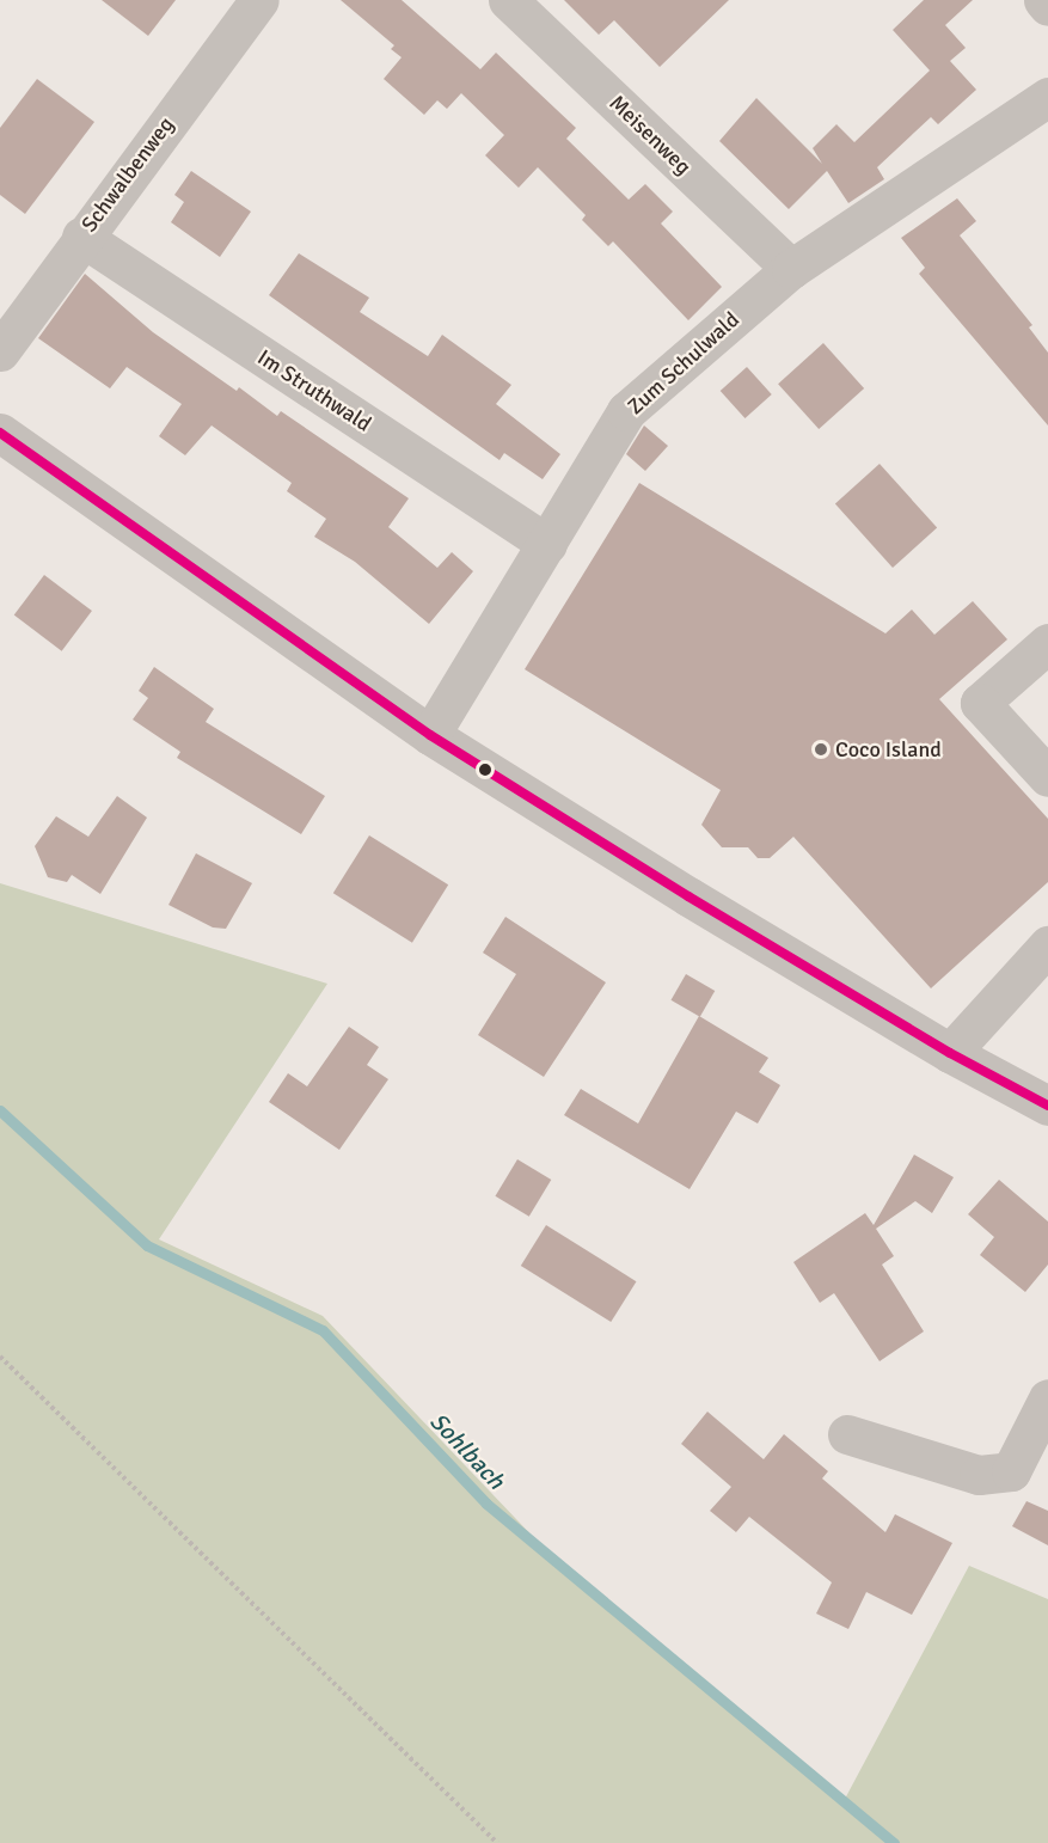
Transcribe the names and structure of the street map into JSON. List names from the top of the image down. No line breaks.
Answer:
{"streets":{"street":["Meisenweg","Schwalbenweg","Zum Schulwald","Im Struthwald"]},"crossings":[["Meisenweg","Zum Schulwald"],["Schwalbenweg","Im Struthwald"],["Zum Schulwald","Im Struthwald"]],"water":["Sohlbach"],"places":["Coco Island"]}
